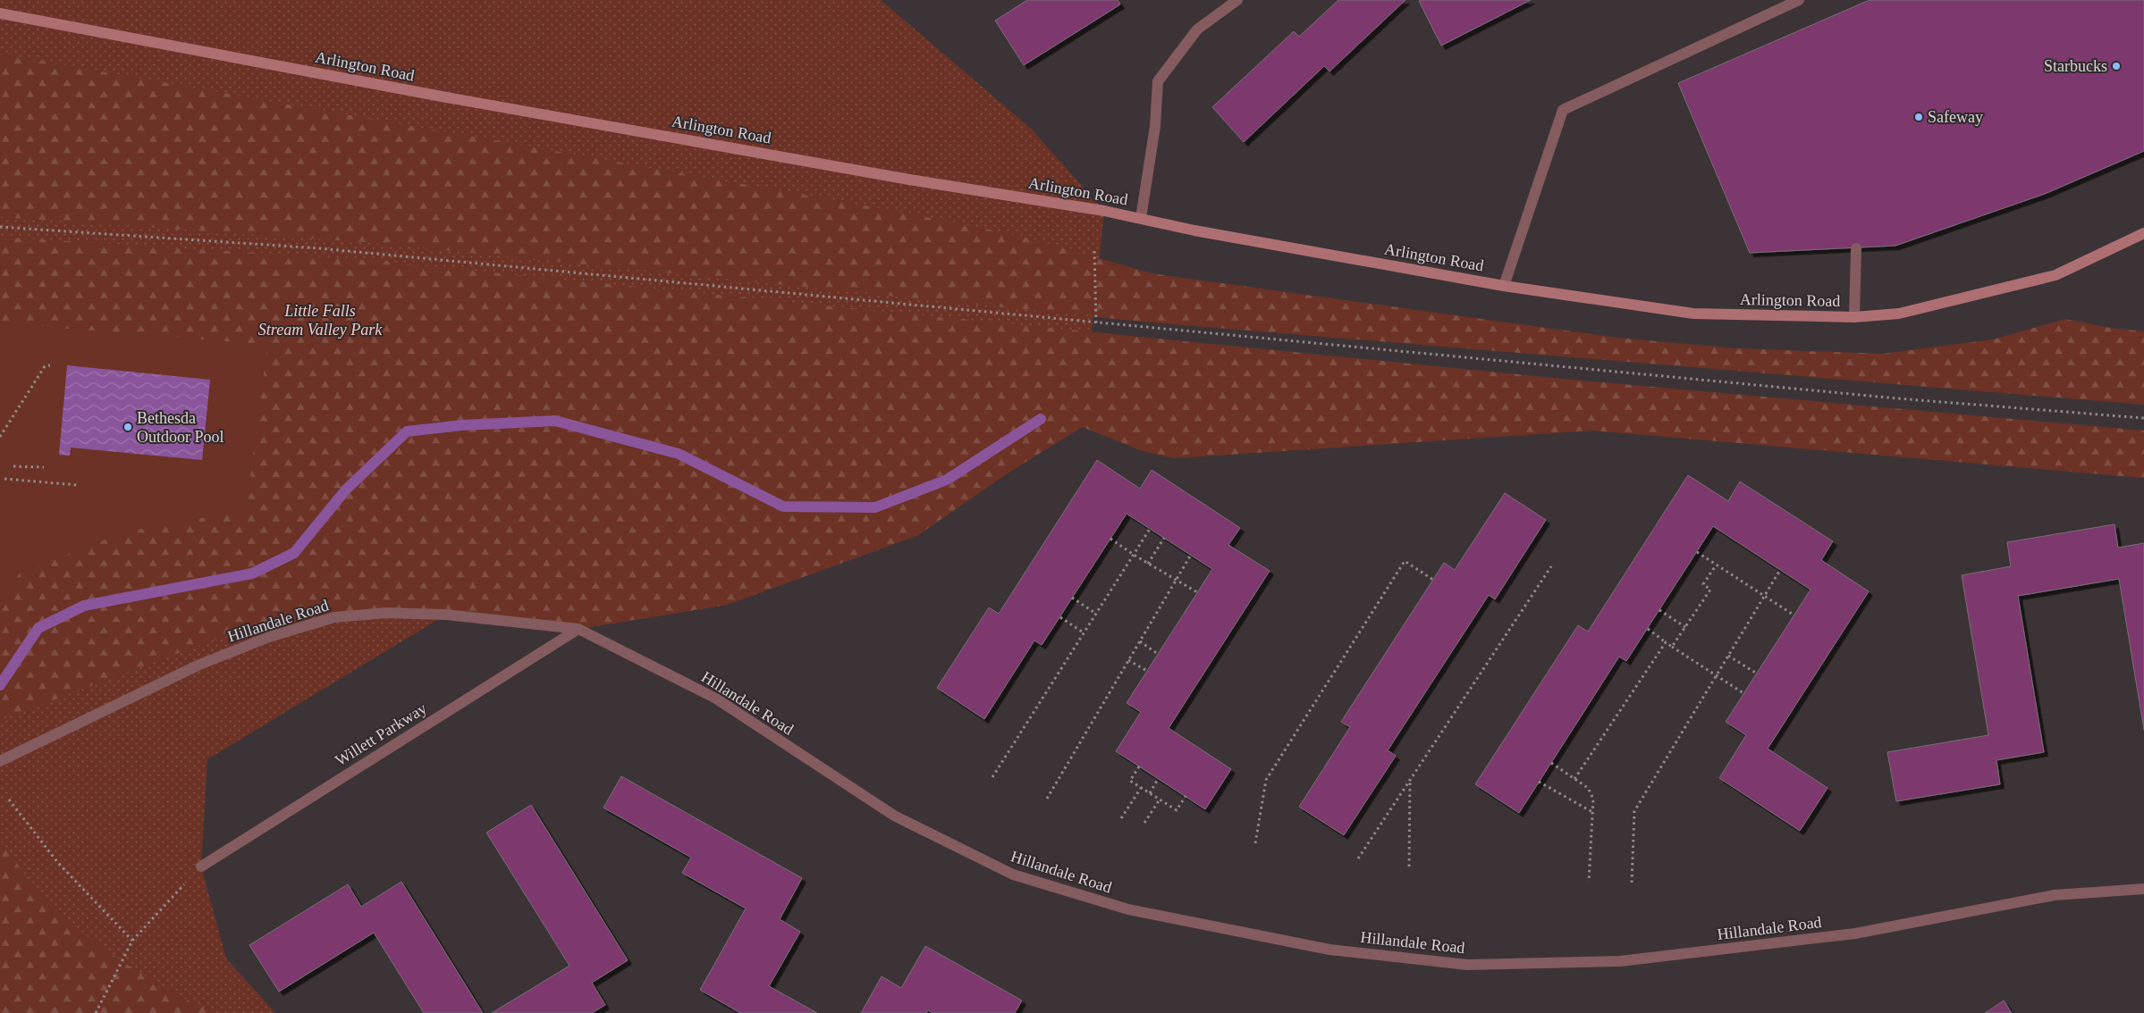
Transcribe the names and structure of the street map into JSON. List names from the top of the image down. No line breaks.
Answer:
{"streets":{"main road":["Arlington Road"],"street":["Hillandale Road","Willett Parkway"]},"crossings":[["Hillandale Road","Willett Parkway"]],"parks":["Little Falls Stream Valley Park"],"places":["Starbucks","Safeway","Bethesda Outdoor Pool"]}
